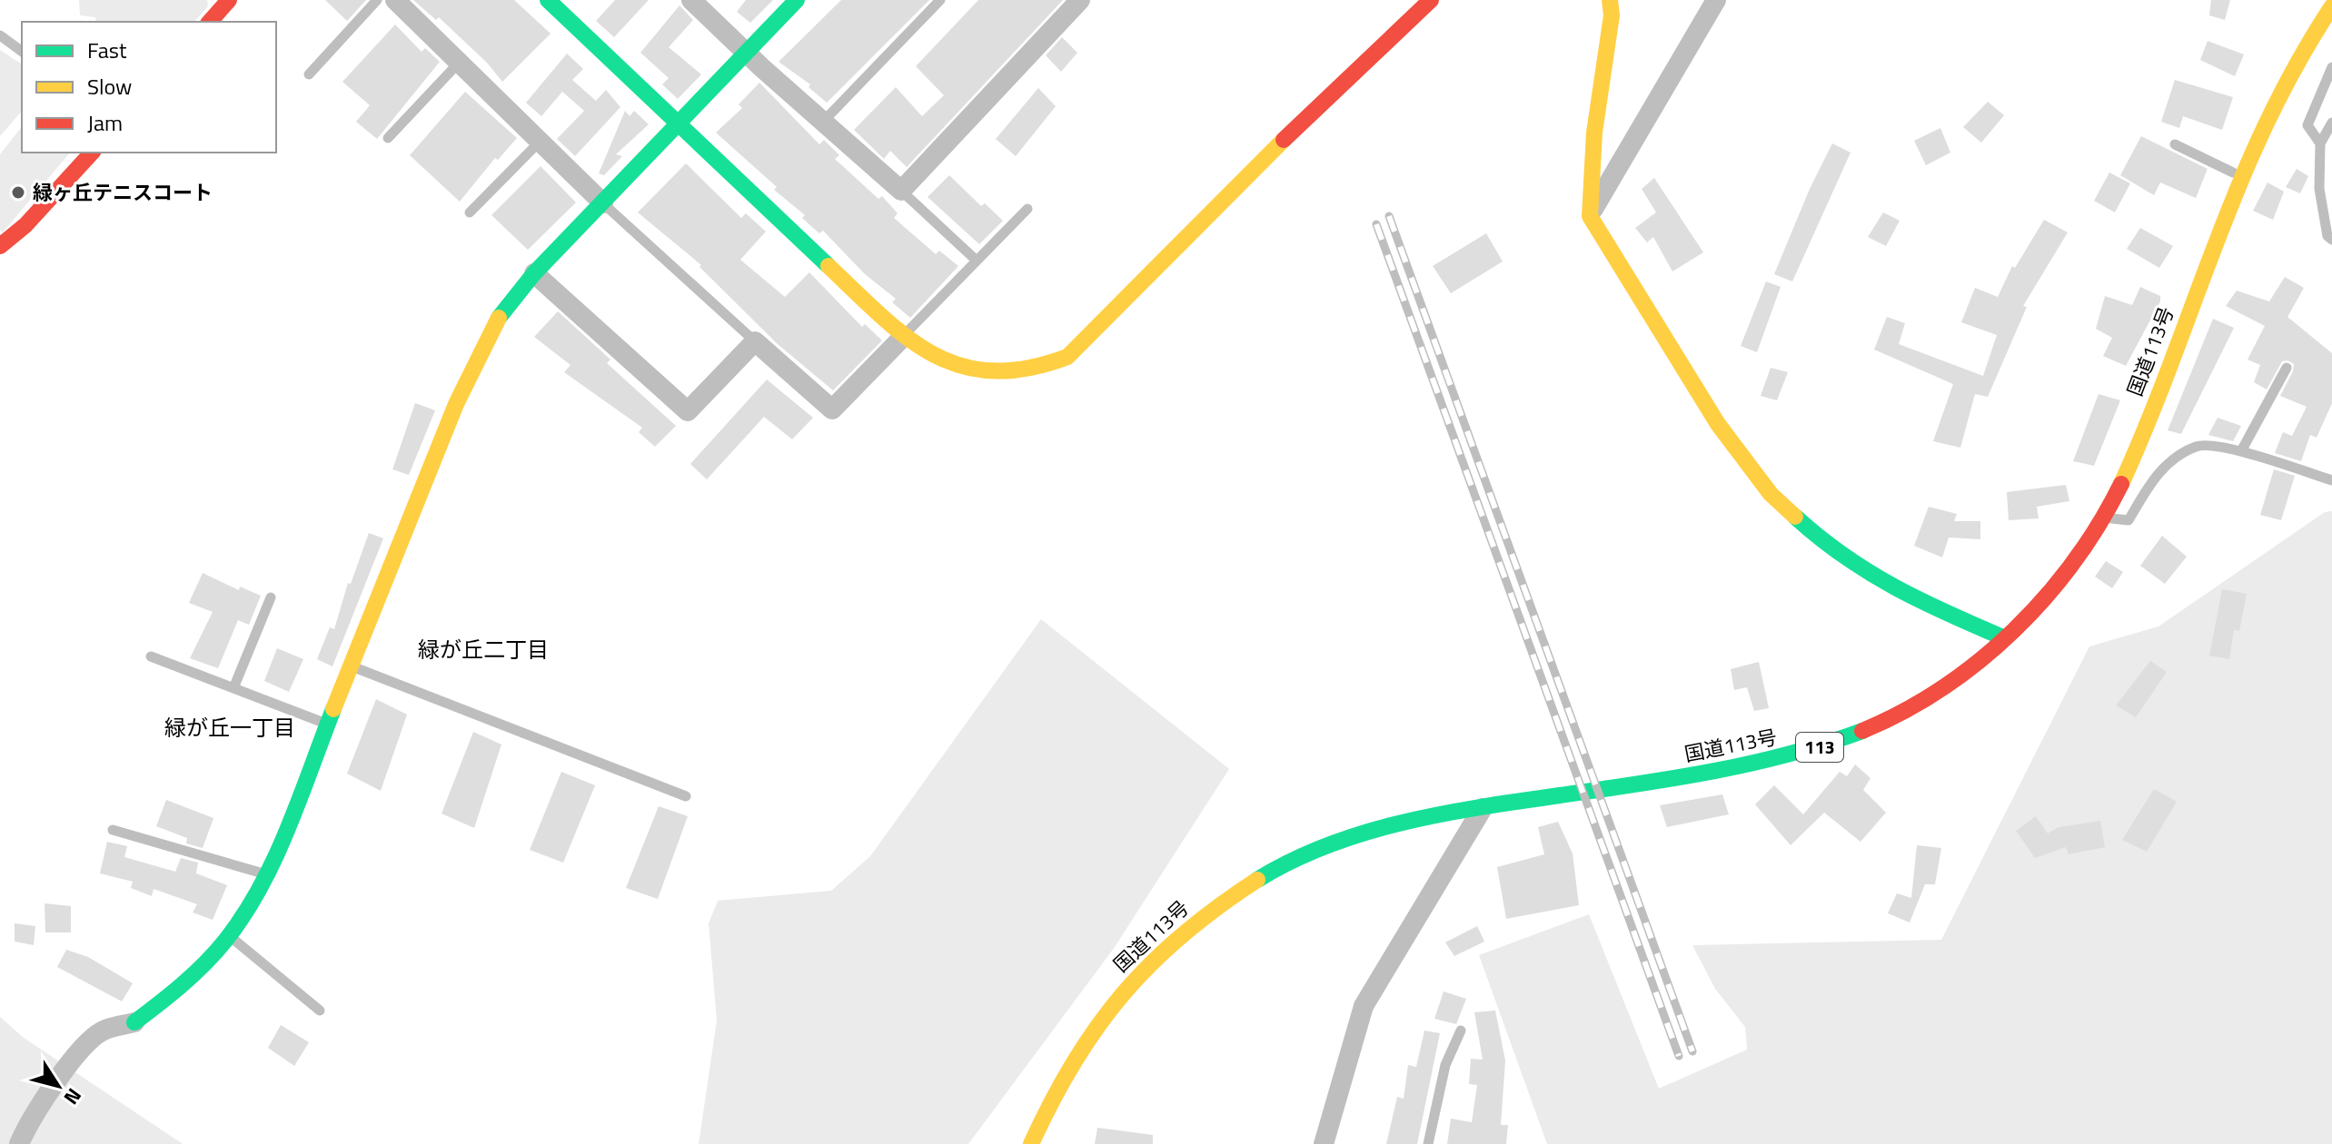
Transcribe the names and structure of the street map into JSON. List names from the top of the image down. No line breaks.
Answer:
{"streets":{"main road":["国道113号","113"]},"districts":["緑が丘二丁目","緑が丘一丁目"],"places":["緑ヶ丘テニスコート"],"legend":["Fast","Slow","Jam"],"north":"bottom right"}
